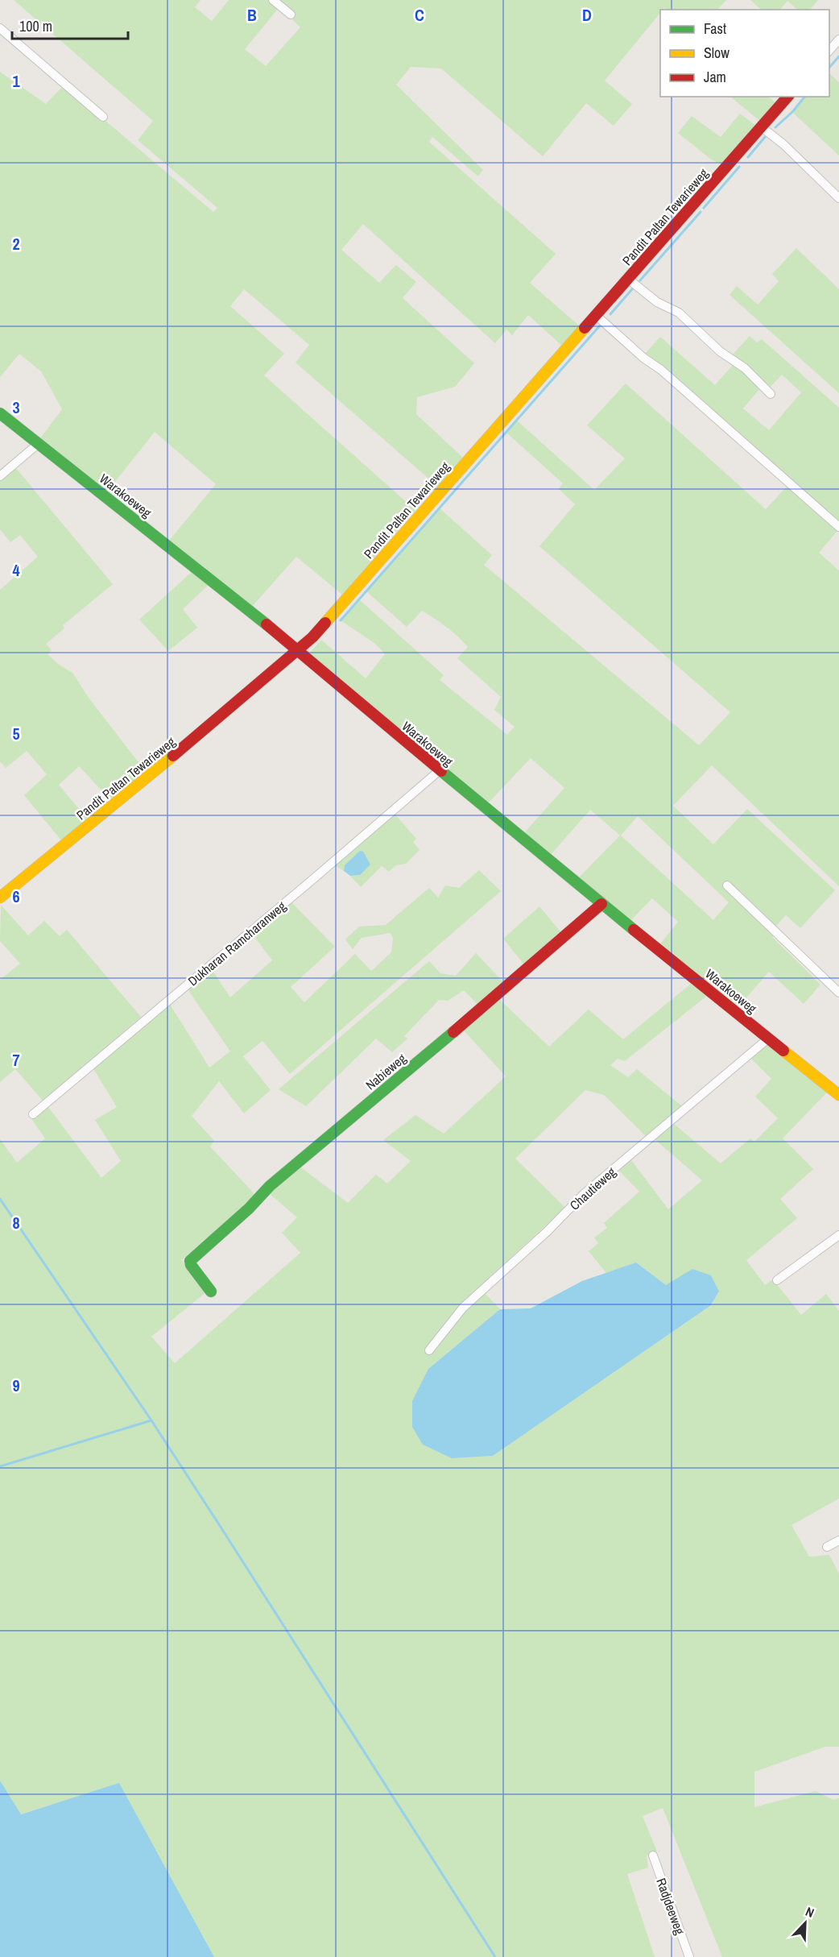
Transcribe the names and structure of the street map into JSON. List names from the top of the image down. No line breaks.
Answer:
{"streets":{"street":["Pandit Paltan Tewarieweg","Warakoeweg","Dukharan Ramcharanweg","Nabieweg","Chautieweg","Radjdeeweg"]},"crossings":[["Pandit Paltan Tewarieweg","Warakoeweg"],["Warakoeweg","Dukharan Ramcharanweg"],["Warakoeweg","Nabieweg"],["Warakoeweg","Chautieweg"]],"legend":["Fast","Slow","Jam"],"scale_bar":"100 m","north":"top right","grid":{"columns":["B","C","D"],"rows":["1","2","3","4","5","6","7","8","9"]}}
